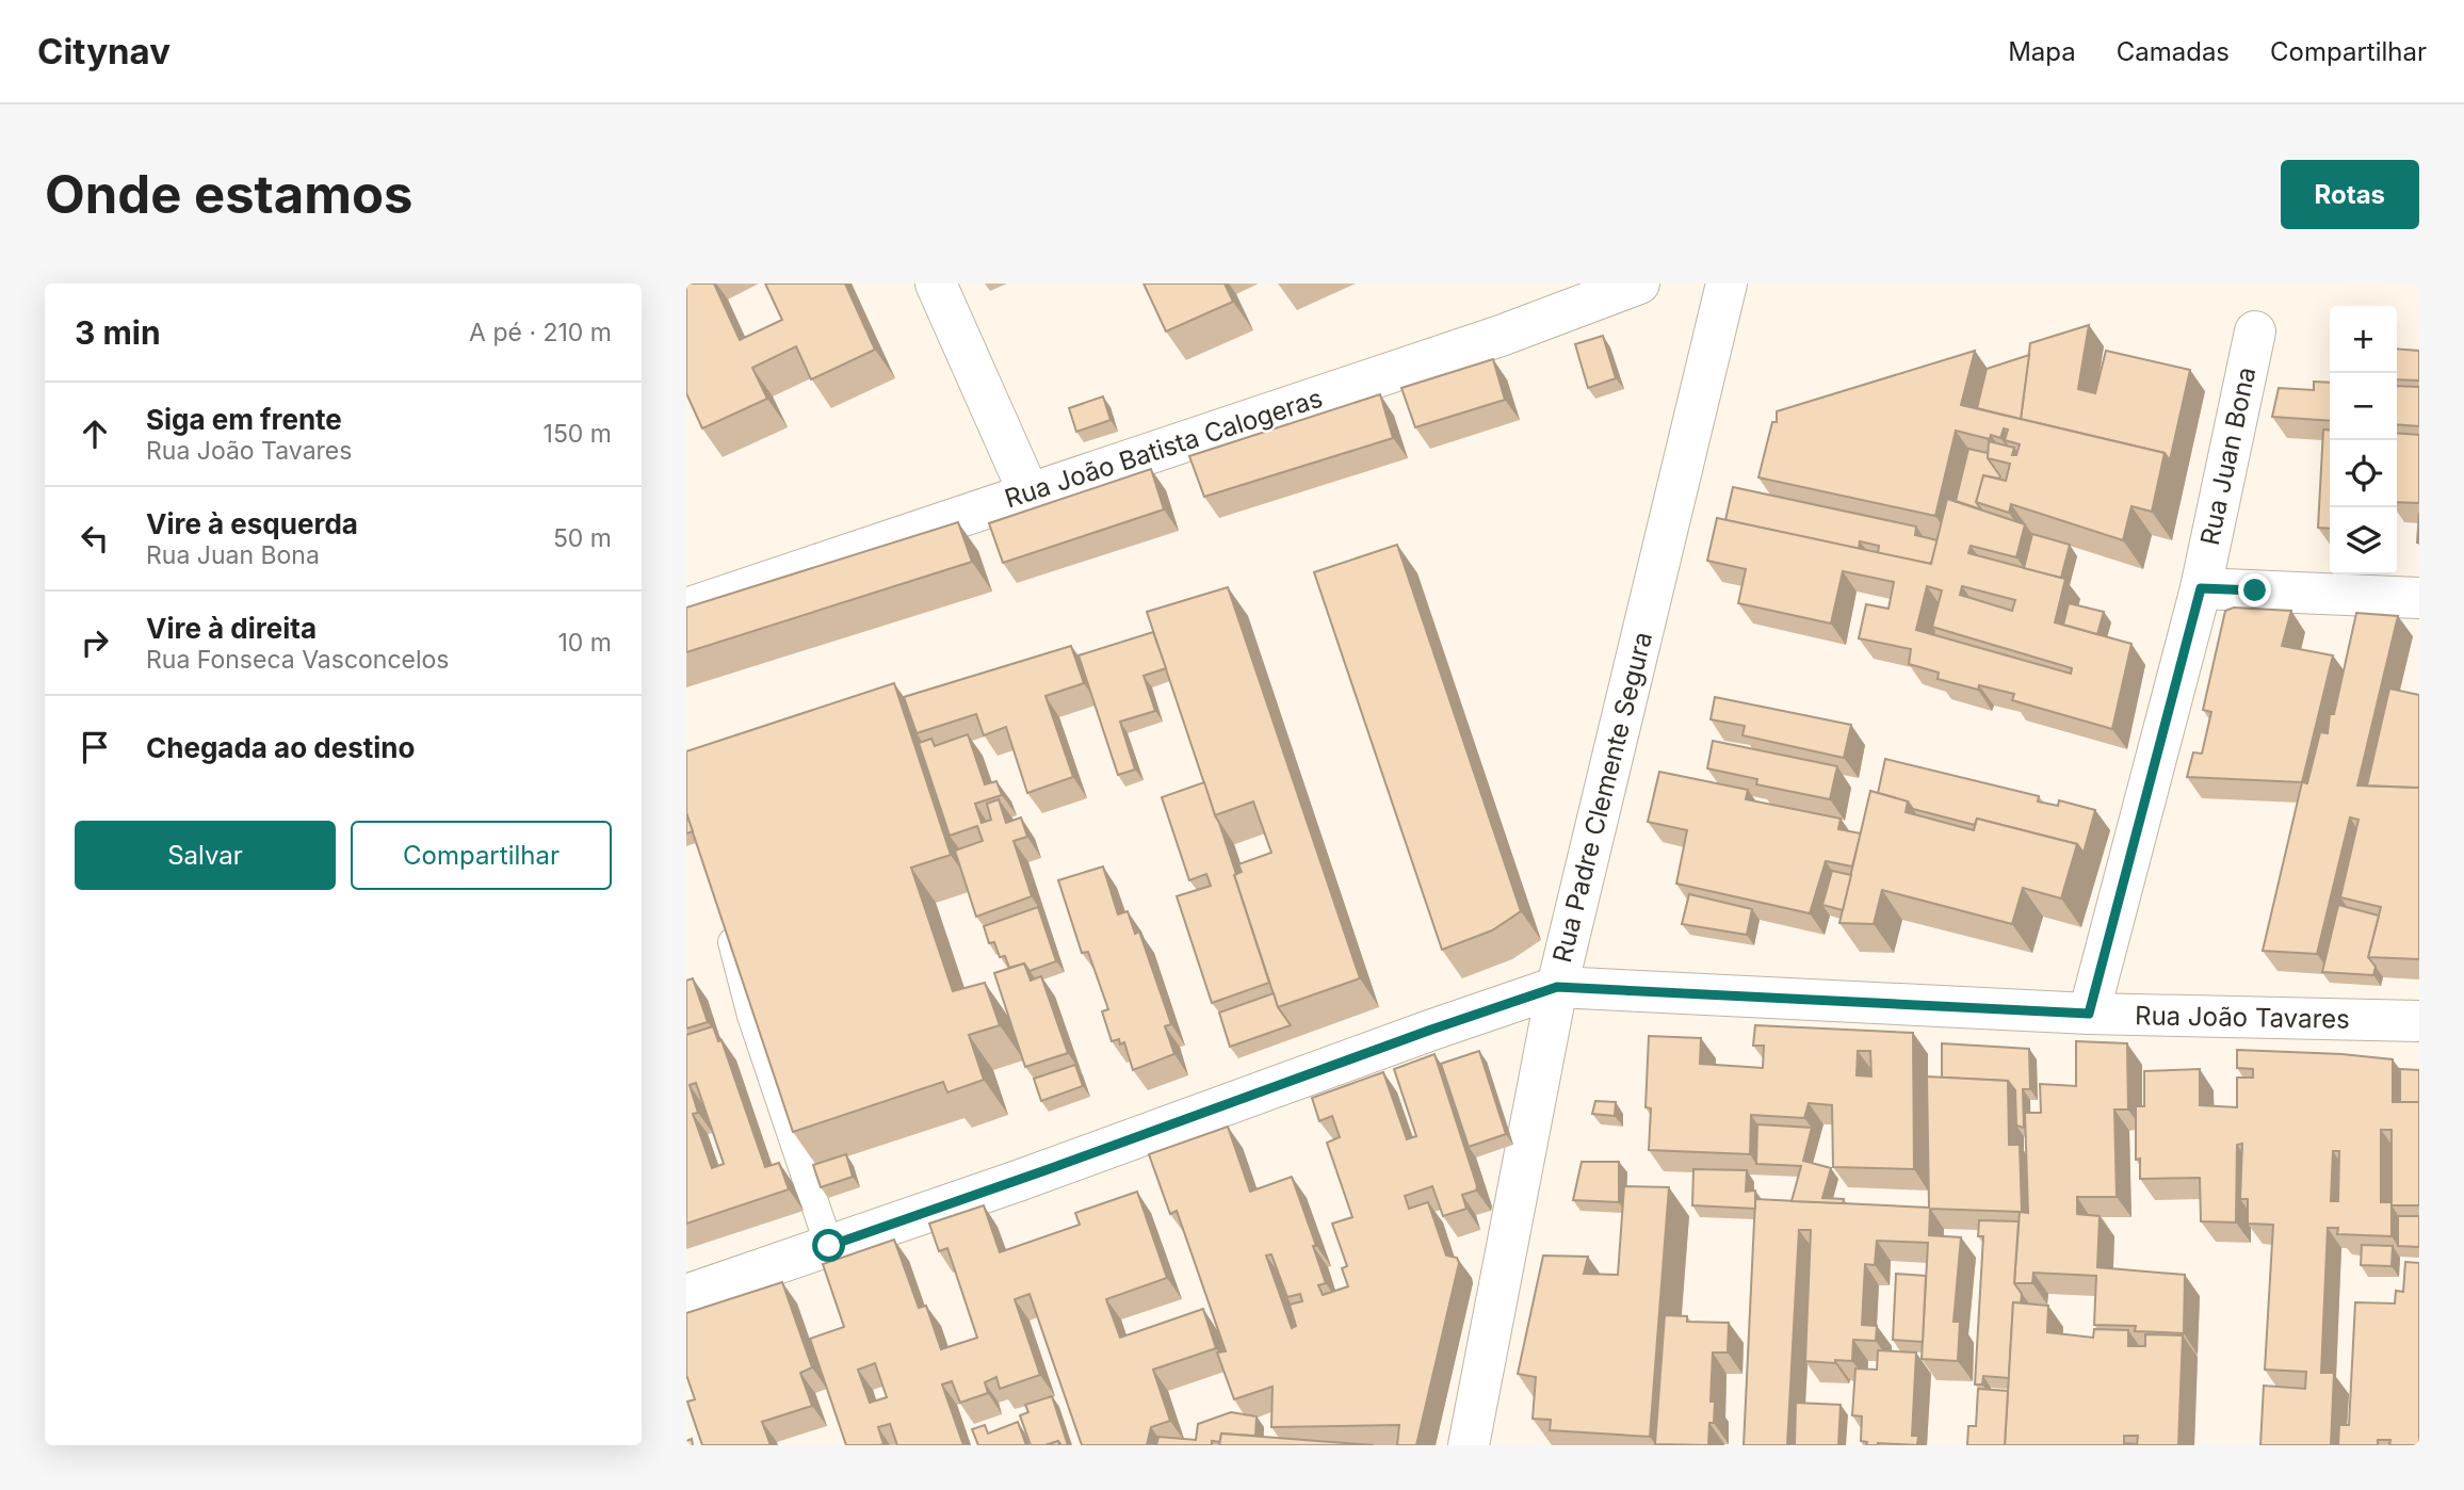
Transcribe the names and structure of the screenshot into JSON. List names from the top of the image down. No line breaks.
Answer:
{"streets":{"street":["Rua João Batista Calogeras","Rua Juan Bona","Rua Padre Clemente Segura","Rua João Tavares"]},"crossings":[["Rua Juan Bona","Rua João Tavares"],["Rua Padre Clemente Segura","Rua João Tavares"]],"page":{"header":"Citynav","nav":["Mapa","Camadas","Compartilhar"],"buttons":["Rotas",["Salvar","Compartilhar"]],"title":"Onde estamos","heading":["3 min","A pé · 210 m"],"map_buttons":["+","−"],"list":[["Siga em frente","Rua João Tavares","150 m"],["Vire à esquerda","Rua Juan Bona","50 m"],["Vire à direita","Rua Fonseca Vasconcelos","10 m"],"Chegada ao destino"]}}
